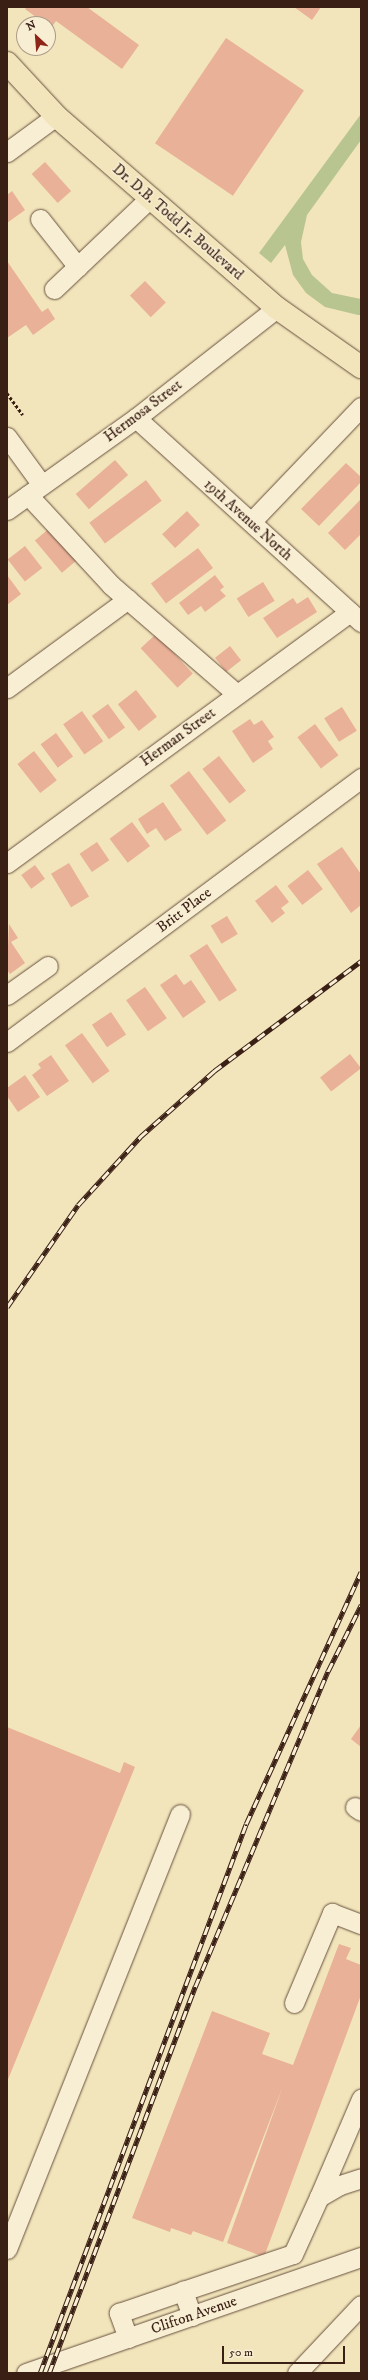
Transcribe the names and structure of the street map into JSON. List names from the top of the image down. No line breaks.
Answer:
{"streets":{"main road":["Dr. D.B. Todd Jr. Boulevard"],"street":["Hermosa Street","19th Avenue North","Herman Street","Britt Place","Clifton Avenue"]},"crossings":[["Dr. D.B. Todd Jr. Boulevard","Hermosa Street"],["Hermosa Street","19th Avenue North"],["19th Avenue North","Herman Street"]],"scale_bar":"50 m","north":"top left"}
